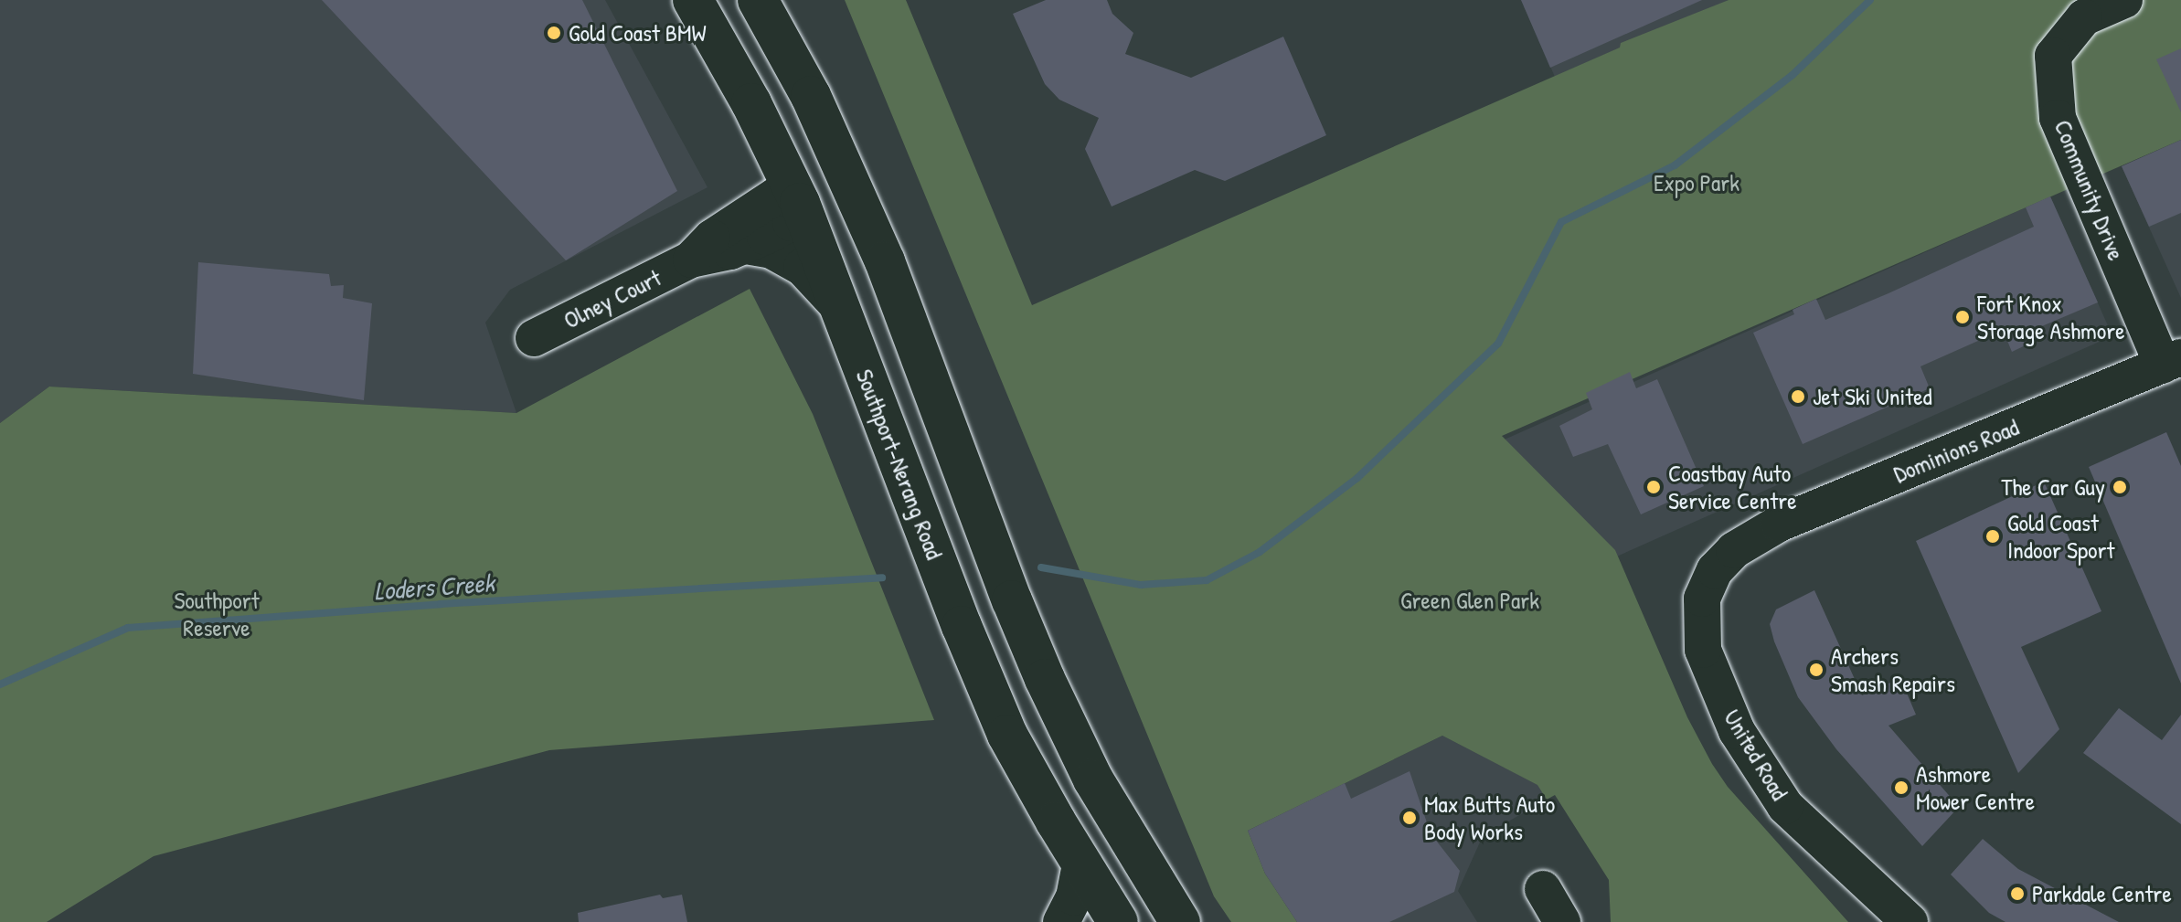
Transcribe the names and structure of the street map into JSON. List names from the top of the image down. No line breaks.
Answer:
{"streets":{"main road":["Southport-Nerang Road"],"street":["Community Drive","Olney Court","Dominions Road","United Road"]},"crossings":[["Community Drive","Dominions Road"],["Olney Court","Southport-Nerang Road"],["Dominions Road","United Road"]],"water":["Loders Creek"],"parks":["Expo Park","Southport Reserve","Green Glen Park"],"places":["Gold Coast BMW","Fort Knox Storage Ashmore","Jet Ski United","Coastbay Auto Service Centre","The Car Guy","Gold Coast Indoor Sport","Archers Smash Repairs","Ashmore Mower Centre","Max Butts Auto Body Works","Parkdale Centre"]}
